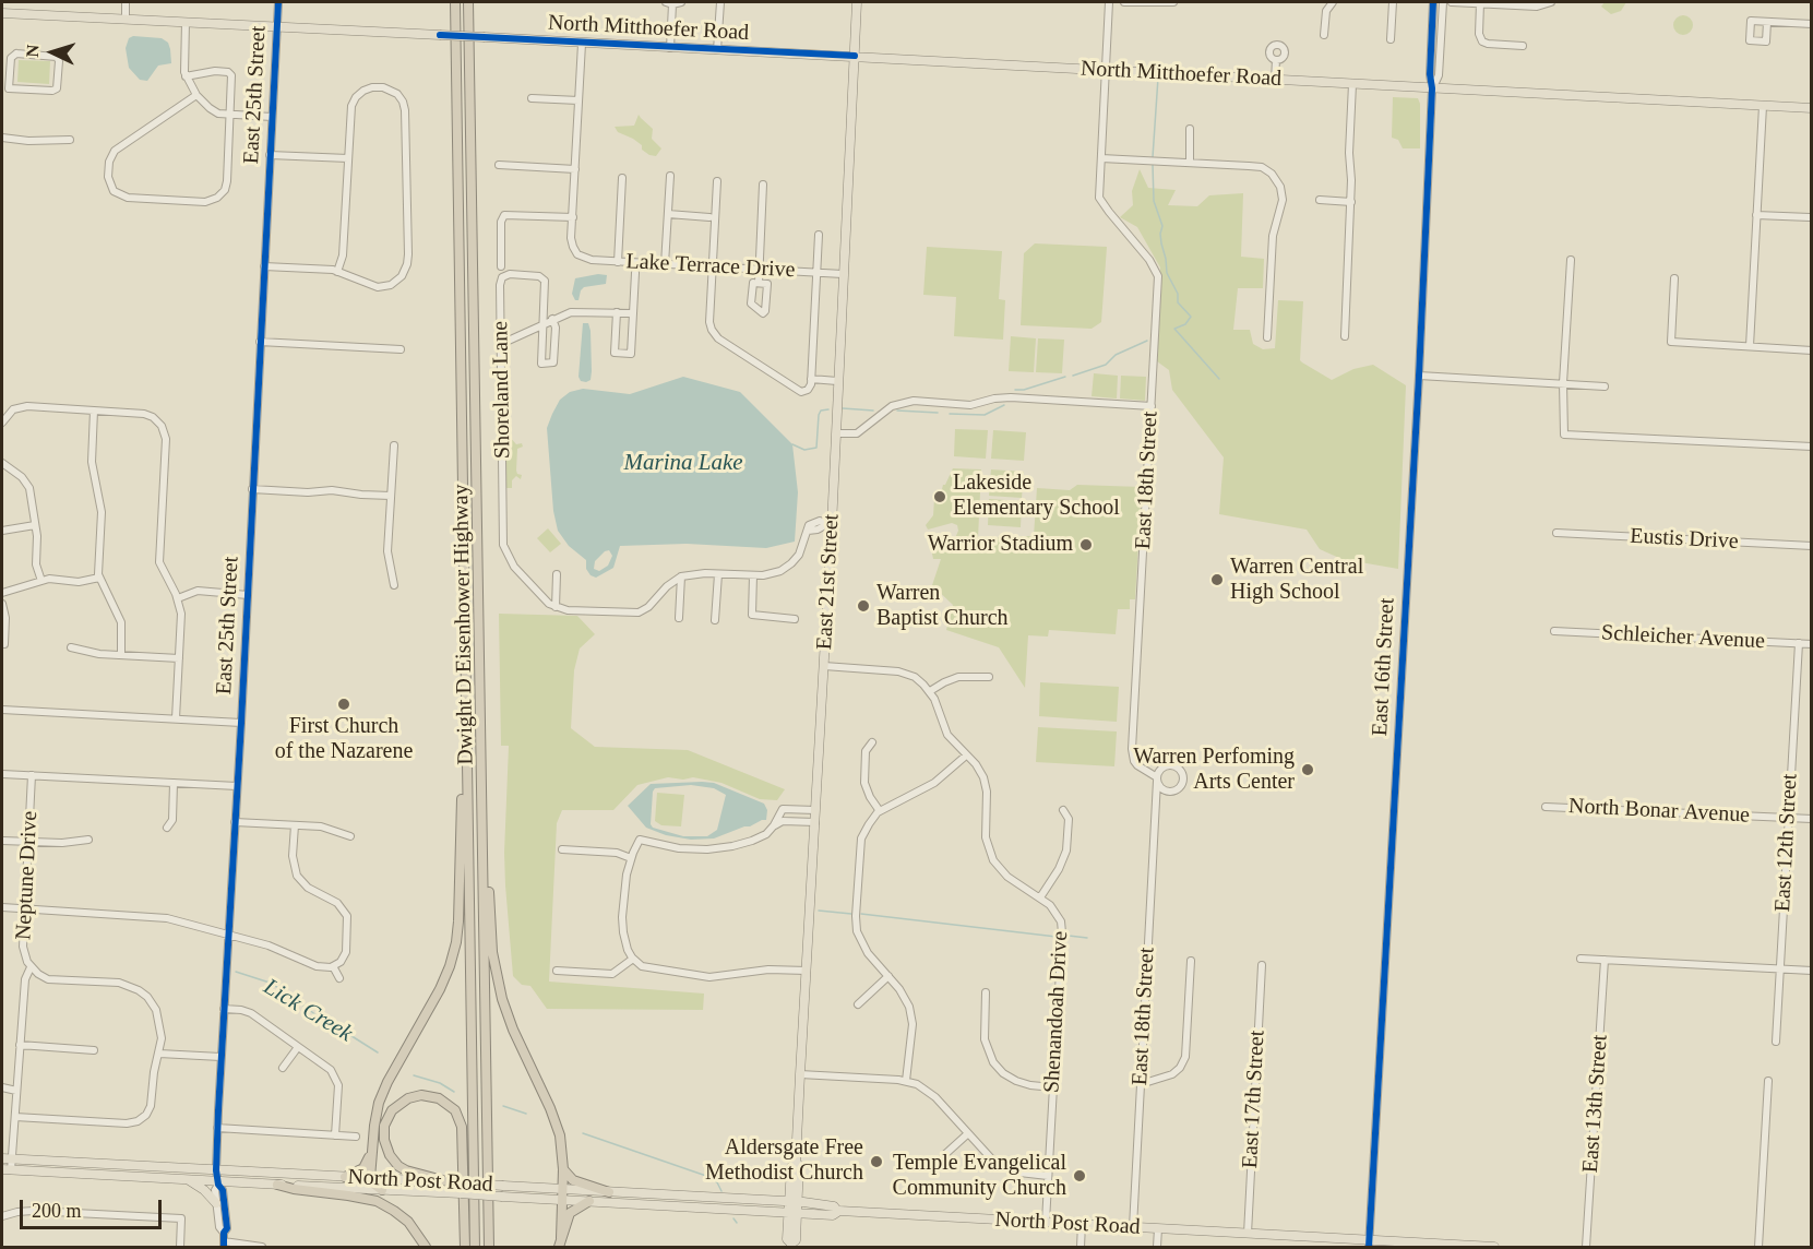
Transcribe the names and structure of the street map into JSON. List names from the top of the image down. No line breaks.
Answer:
{"streets":{"highway":["Dwight D Eisenhower Highway"],"main road":["North Mitthoefer Road","East 21st Street","North Post Road"],"street":["East 25th Street","Lake Terrace Drive","Shoreland Lane","East 18th Street","Eustis Drive","Schleicher Avenue","East 16th Street","North Bonar Avenue","East 12th Street","Neptune Drive","Shenandoah Drive","East 17th Street","East 13th Street"]},"crossings":[["North Mitthoefer Road","East 25th Street"],["North Mitthoefer Road","East 21st Street"],["North Mitthoefer Road","East 16th Street"],["East 25th Street","North Post Road"],["Lake Terrace Drive","East 21st Street"],["East 18th Street","North Post Road"],["East 21st Street","North Post Road"],["Schleicher Avenue","East 12th Street"],["East 16th Street","North Post Road"],["North Bonar Avenue","East 12th Street"],["Neptune Drive","North Post Road"],["Shenandoah Drive","North Post Road"],["East 17th Street","North Post Road"]],"water":["Marina Lake","Lick Creek"],"places":["Lakeside Elementary School","Warrior Stadium","Warren Central High School","Warren Baptist Church","First Church of the Nazarene","Warren Perfoming Arts Center","Aldersgate Free Methodist Church","Temple Evangelical Community Church"],"scale_bar":"200 m","north":"left"}
